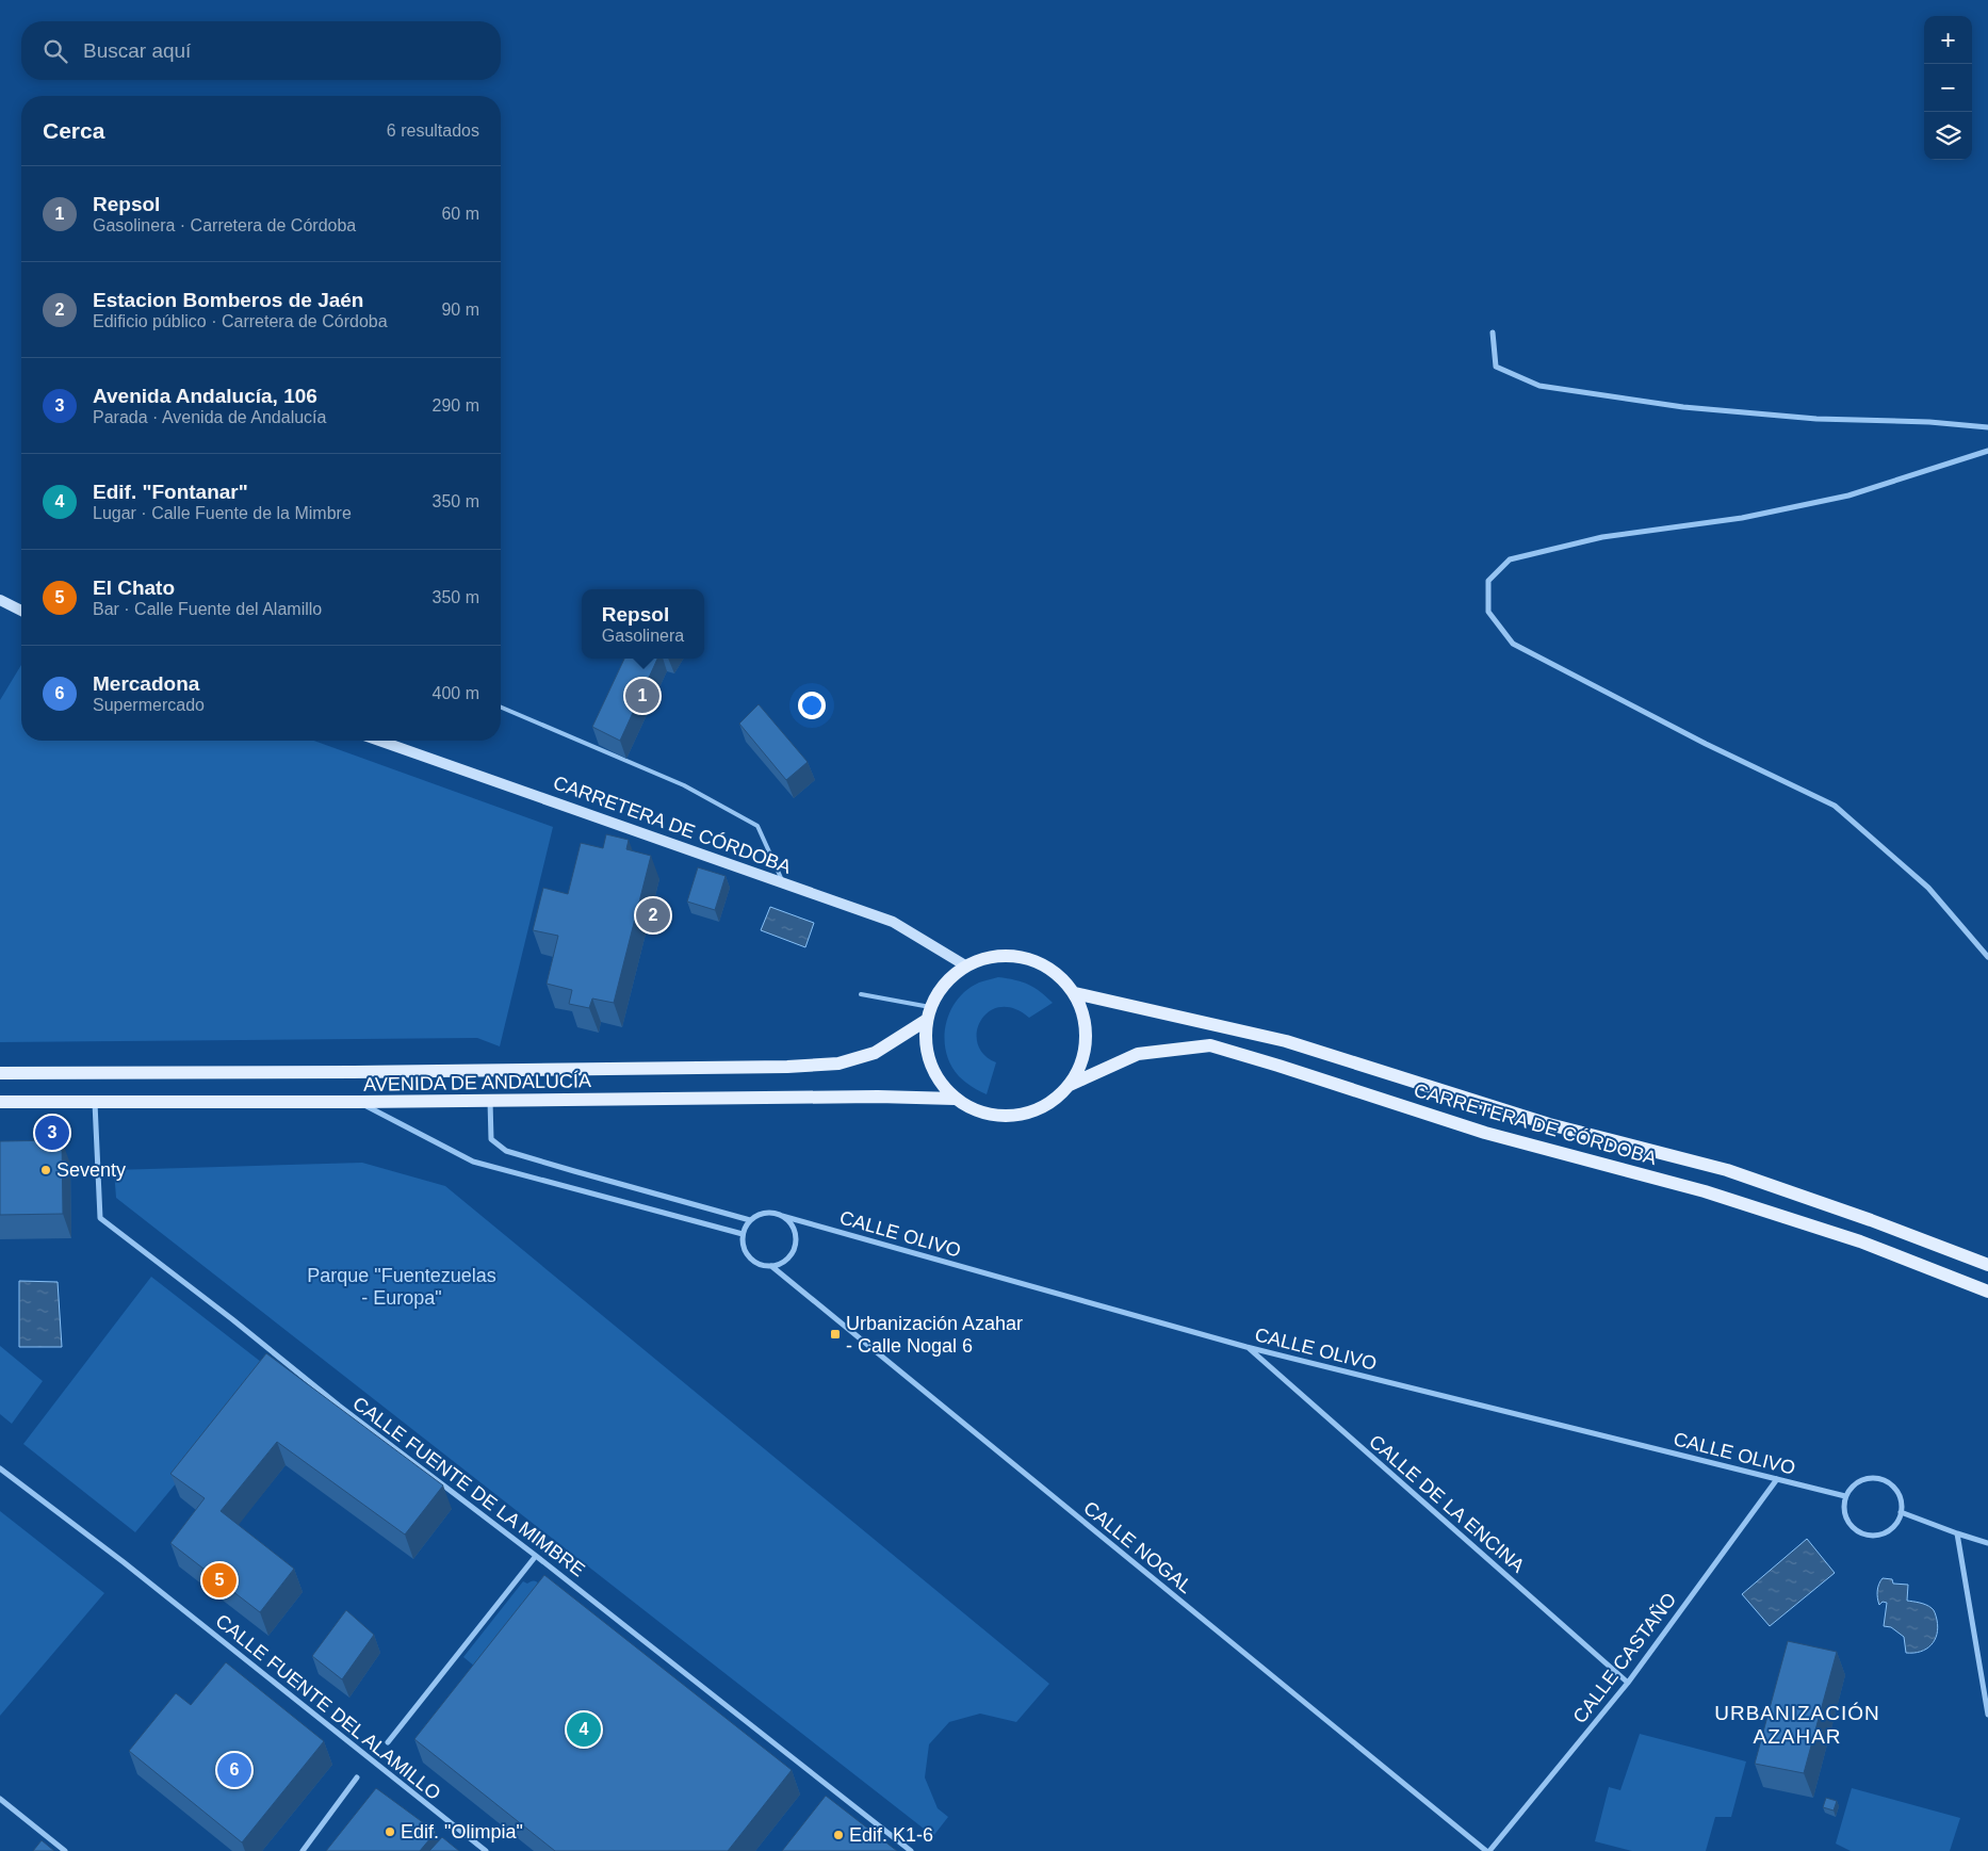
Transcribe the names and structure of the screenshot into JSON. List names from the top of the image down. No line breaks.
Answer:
{"streets":{"main road":["CARRETERA DE CÓRDOBA","AVENIDA DE ANDALUCÍA"],"street":["CALLE OLIVO","CALLE FUENTE DE LA MIMBRE","CALLE DE LA ENCINA","CALLE NOGAL","CALLE CASTAÑO","CALLE FUENTE DEL ALAMILLO"]},"crossings":[["CARRETERA DE CÓRDOBA","AVENIDA DE ANDALUCÍA"],["AVENIDA DE ANDALUCÍA","CALLE FUENTE DE LA MIMBRE"],["CALLE OLIVO","CALLE DE LA ENCINA"],["CALLE OLIVO","CALLE NOGAL"],["CALLE OLIVO","CALLE CASTAÑO"],["CALLE DE LA ENCINA","CALLE CASTAÑO"],["CALLE NOGAL","CALLE CASTAÑO"]],"districts":["URBANIZACIÓN AZAHAR"],"parks":["Parque \"Fuentezuelas - Europa\""],"places":{"other":["Seventy","Edif. \"Olimpia\"","Edif. K1-6"],"transit":["Urbanización Azahar - Calle Nogal 6"]},"page":{"map_buttons":["+","−"],"search":"Buscar aquí","heading":["Cerca","6 resultados"],"list":[{"mark":"1","name":"Repsol","note":"Gasolinera · Carretera de Córdoba","value":"60 m"},{"mark":"2","name":"Estacion Bomberos de Jaén","note":"Edificio público · Carretera de Córdoba","value":"90 m"},{"mark":"3","name":"Avenida Andalucía, 106","note":"Parada · Avenida de Andalucía","value":"290 m"},{"mark":"4","name":"Edif. \"Fontanar\"","note":"Lugar · Calle Fuente de la Mimbre","value":"350 m"},{"mark":"5","name":"El Chato","note":"Bar · Calle Fuente del Alamillo","value":"350 m"},{"mark":"6","name":"Mercadona","note":"Supermercado","value":"400 m"}],"popup":["Repsol","Gasolinera"],"pins":["1","2","3","5","4","6"]}}
